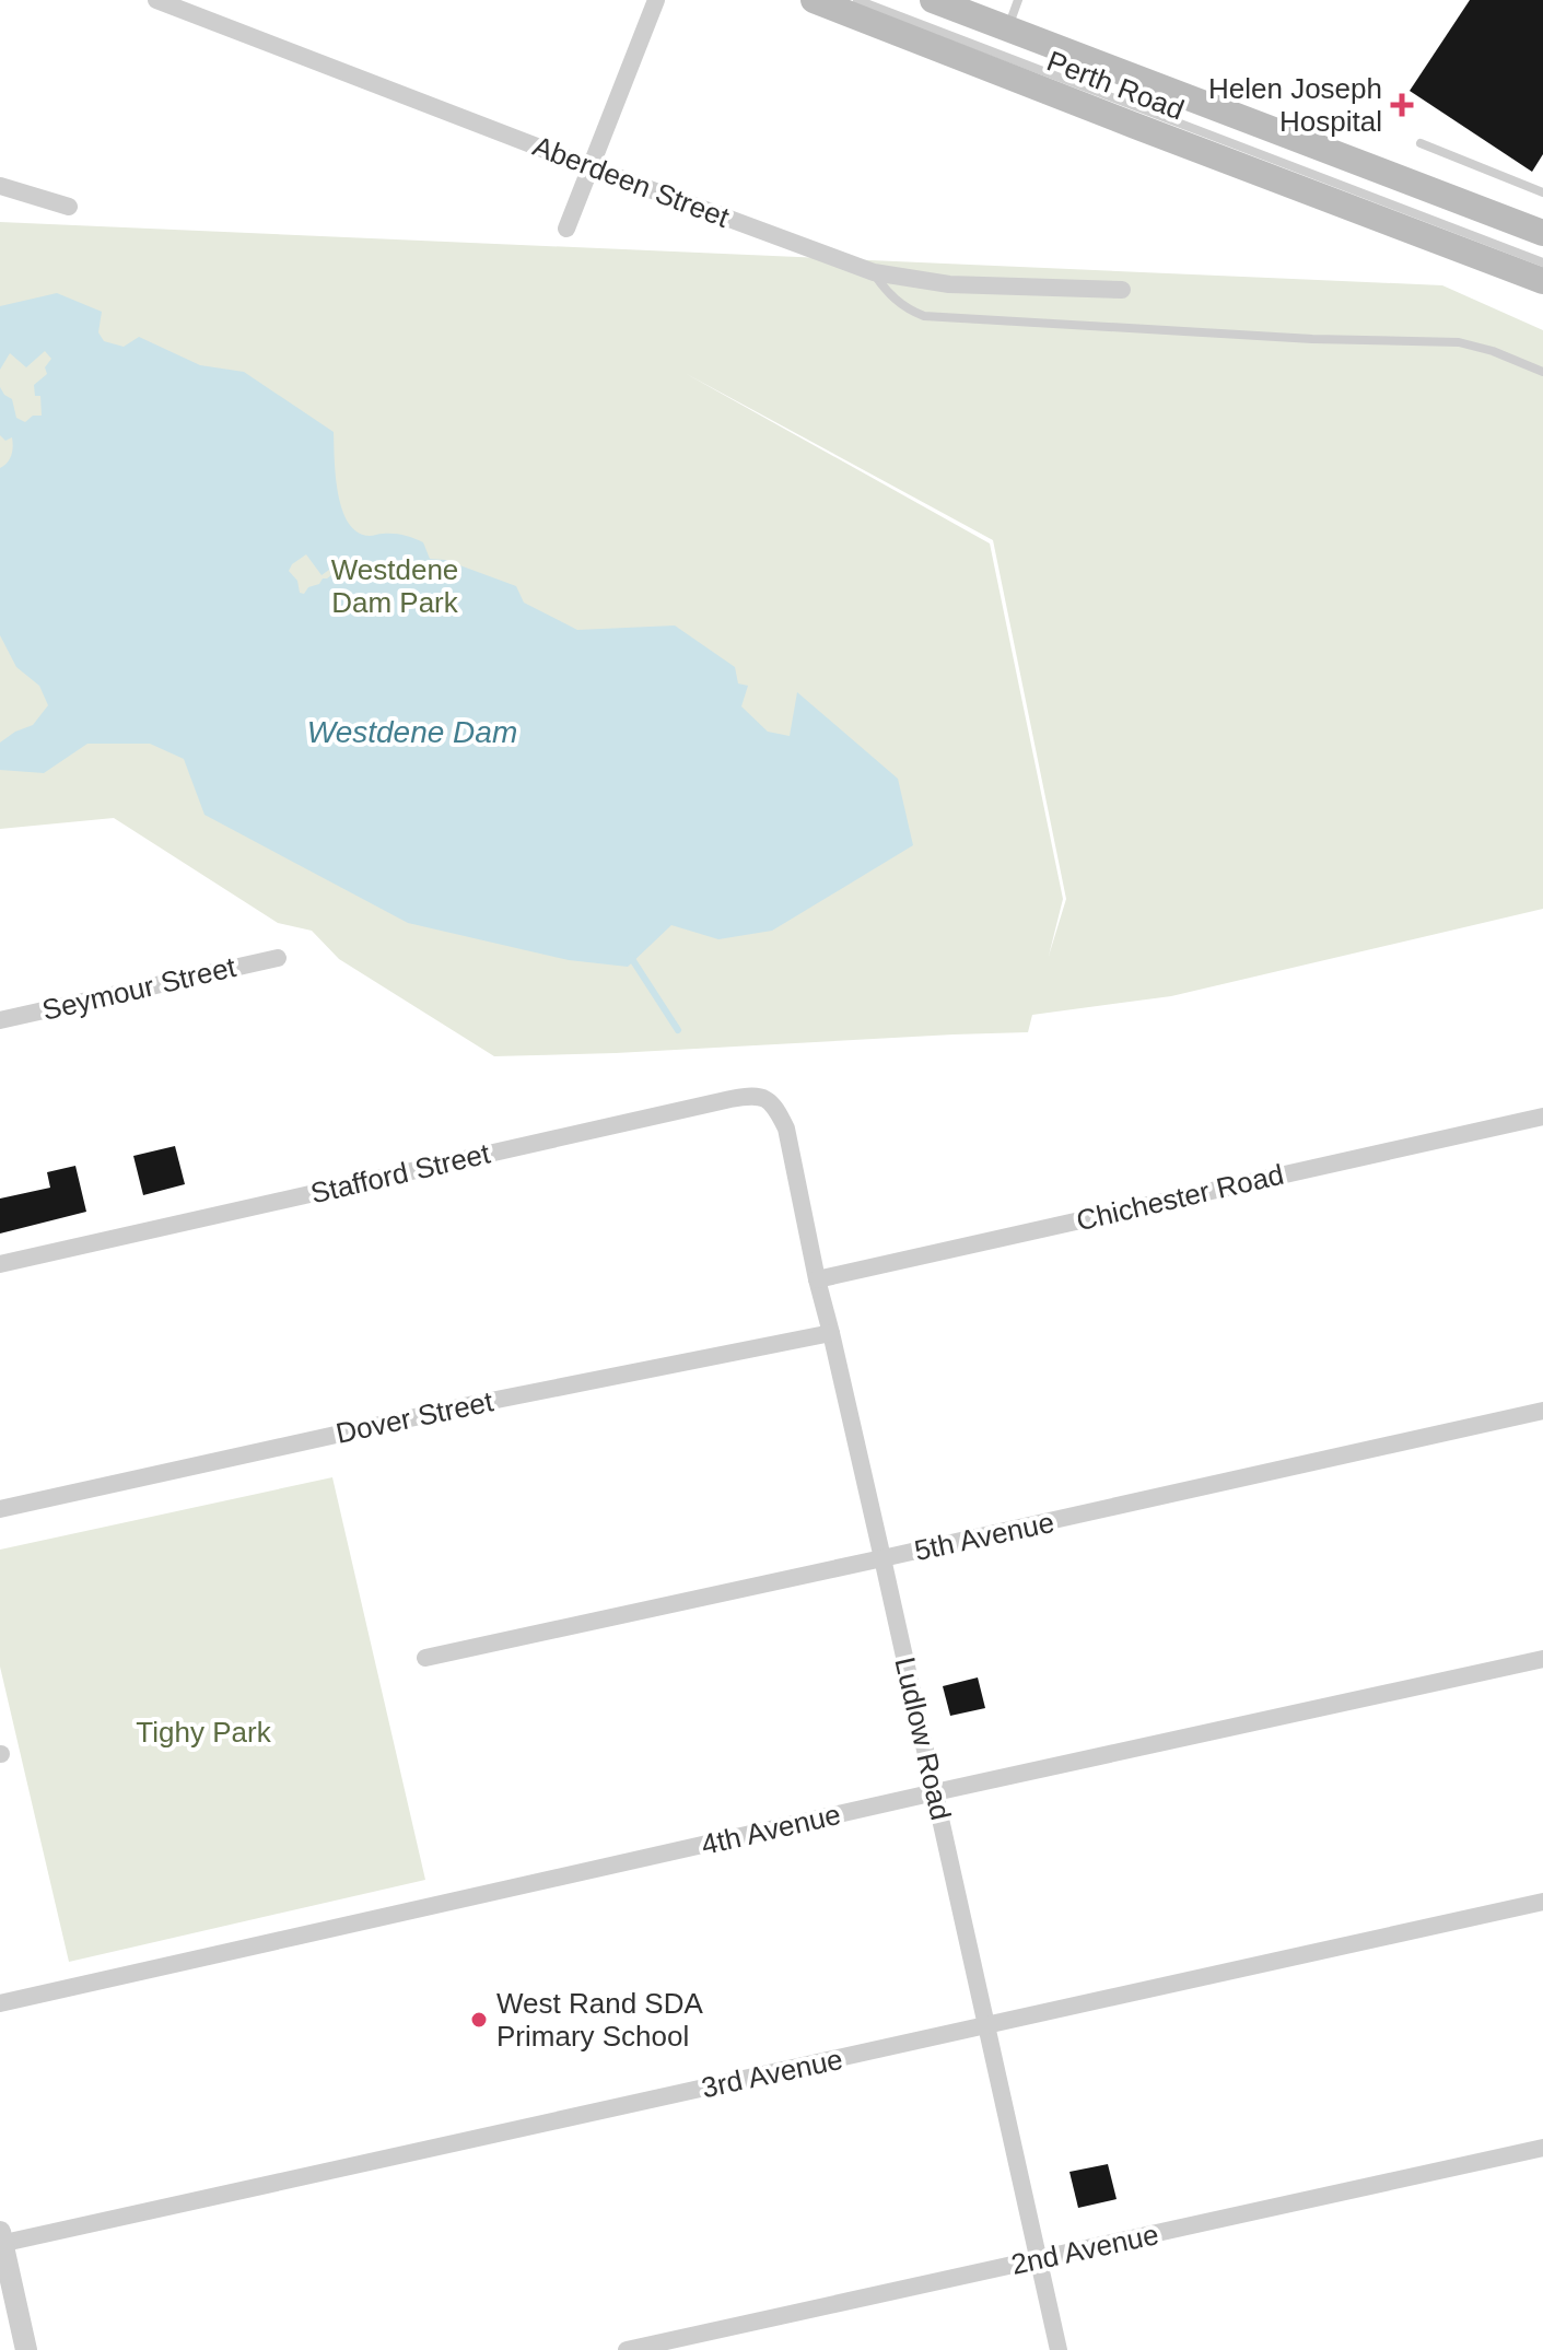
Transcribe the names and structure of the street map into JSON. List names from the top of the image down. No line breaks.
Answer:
{"streets":{"main road":["Perth Road"],"street":["Aberdeen Street","Seymour Street","Stafford Street","Chichester Road","Dover Street","5th Avenue","Ludlow Road","4th Avenue","3rd Avenue","2nd Avenue"]},"crossings":[["Stafford Street","Ludlow Road"],["Chichester Road","Ludlow Road"],["Dover Street","Ludlow Road"],["5th Avenue","Ludlow Road"],["Ludlow Road","4th Avenue"],["Ludlow Road","3rd Avenue"],["Ludlow Road","2nd Avenue"]],"water":["Westdene Dam"],"parks":["Westdene Dam Park","Tighy Park"],"places":{"health":["Helen Joseph Hospital"],"other":["West Rand SDA Primary School"]}}
